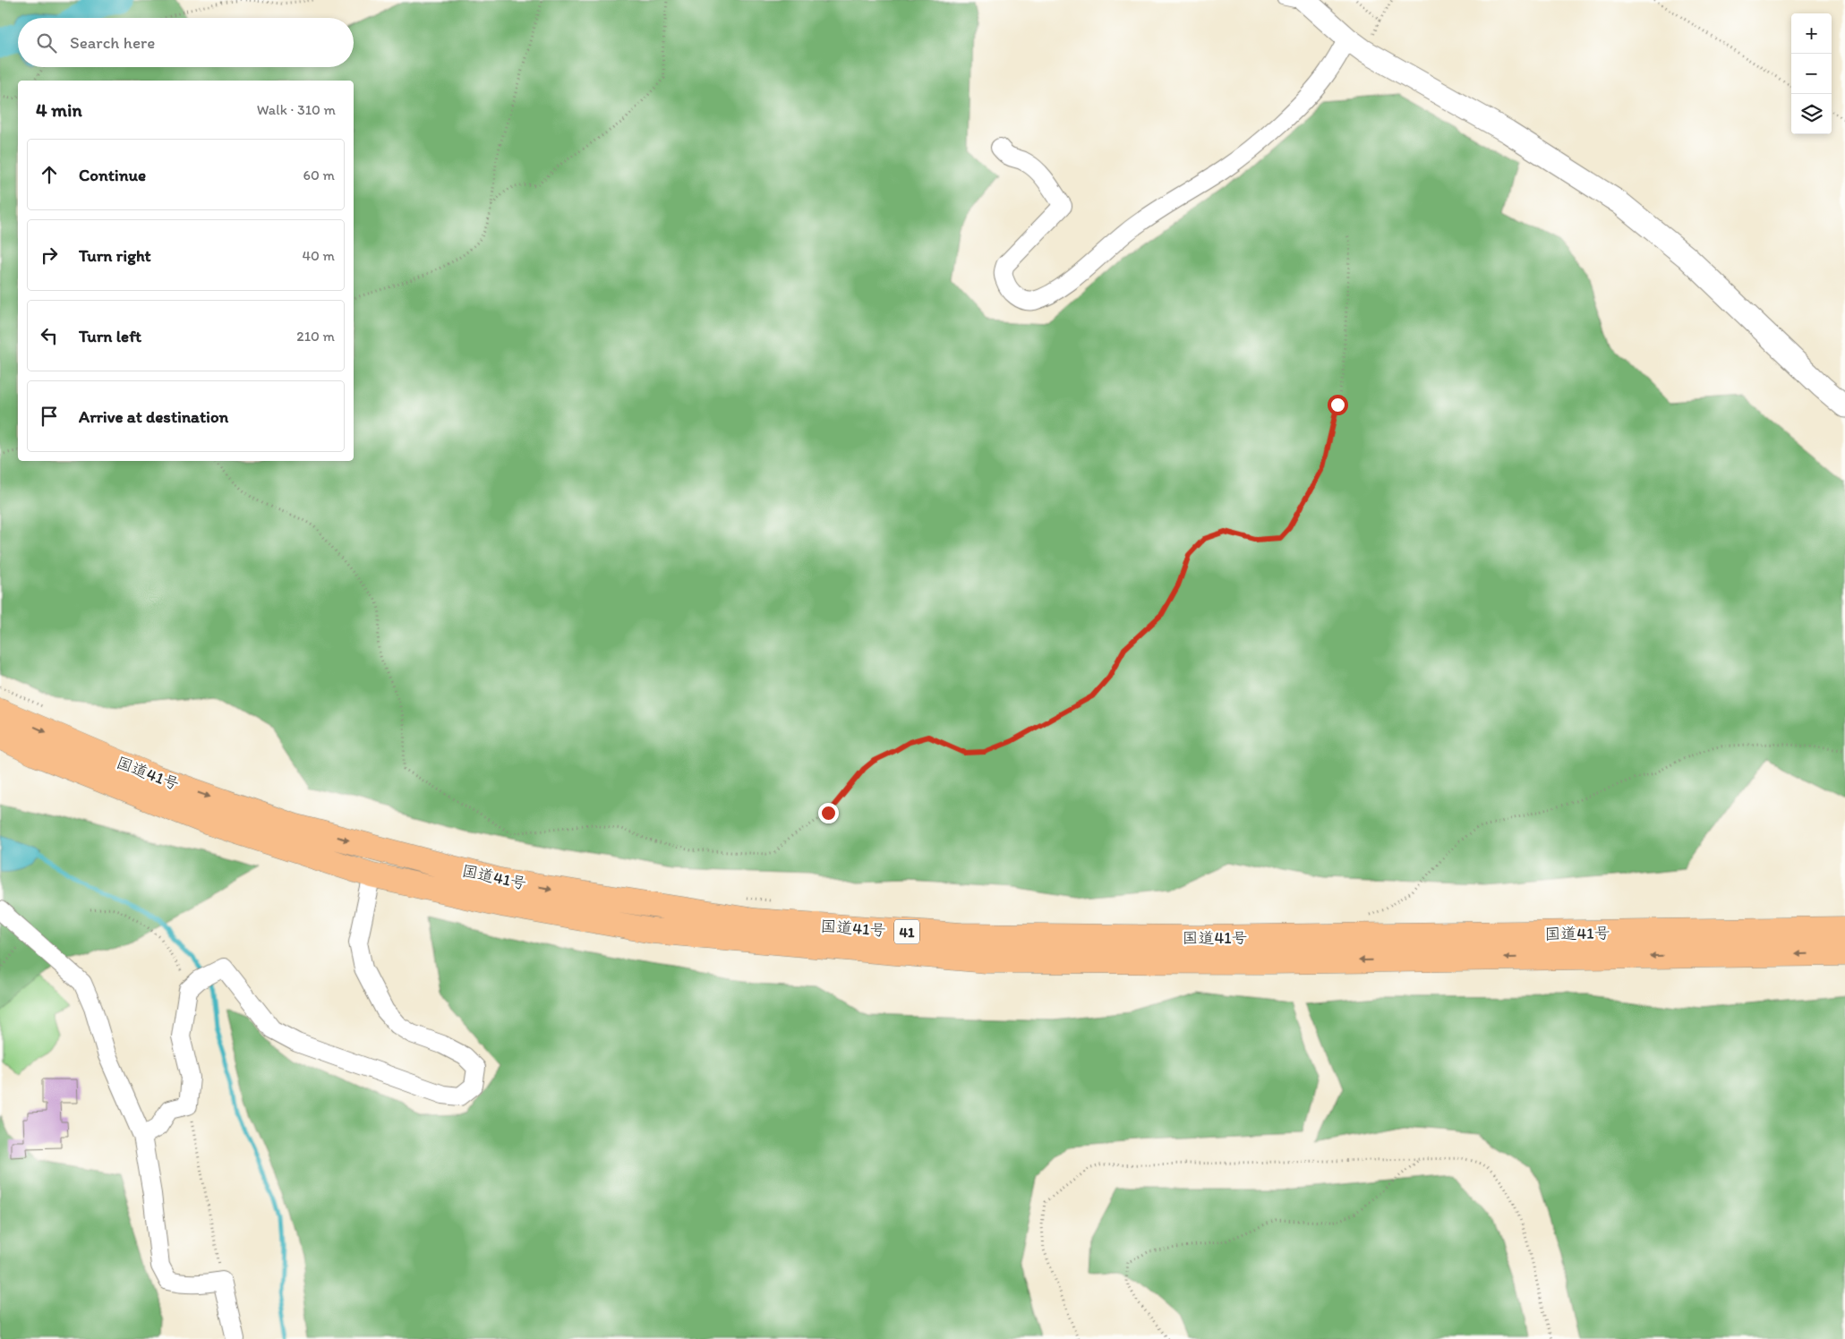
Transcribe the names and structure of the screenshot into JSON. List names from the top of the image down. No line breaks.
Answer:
{"streets":{"highway":["国道41号","41"]},"page":{"map_buttons":["+","−"],"search":"Search here","heading":["4 min","Walk · 310 m"],"list":[["Continue","60 m"],["Turn right","40 m"],["Turn left","210 m"],"Arrive at destination"]}}
